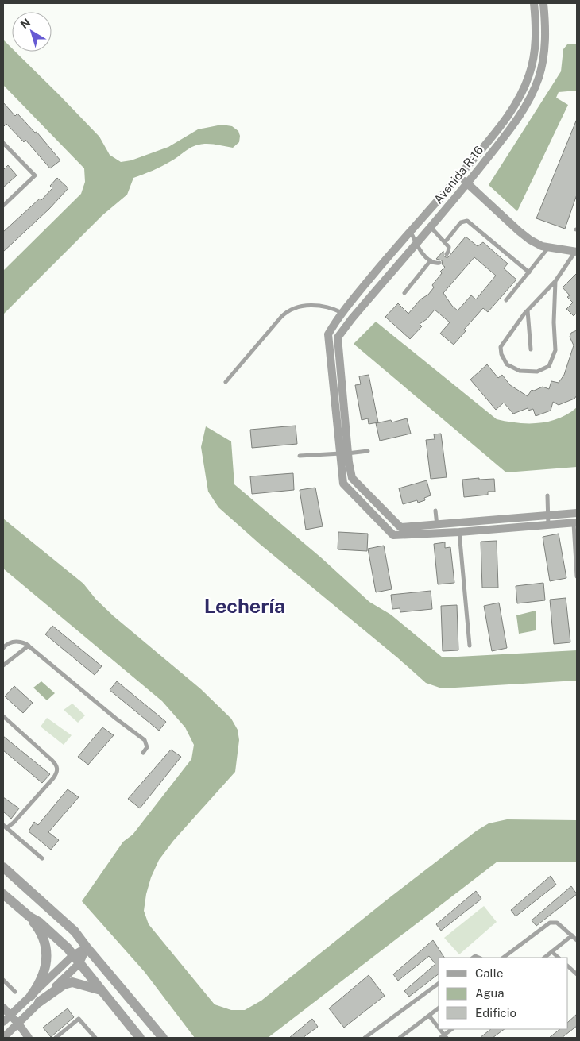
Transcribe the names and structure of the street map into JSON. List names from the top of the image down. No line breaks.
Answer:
{"streets":{"street":["Avenida R-16"]},"districts":["Lechería"],"legend":["Calle","Agua","Edificio"],"north":"top left"}
